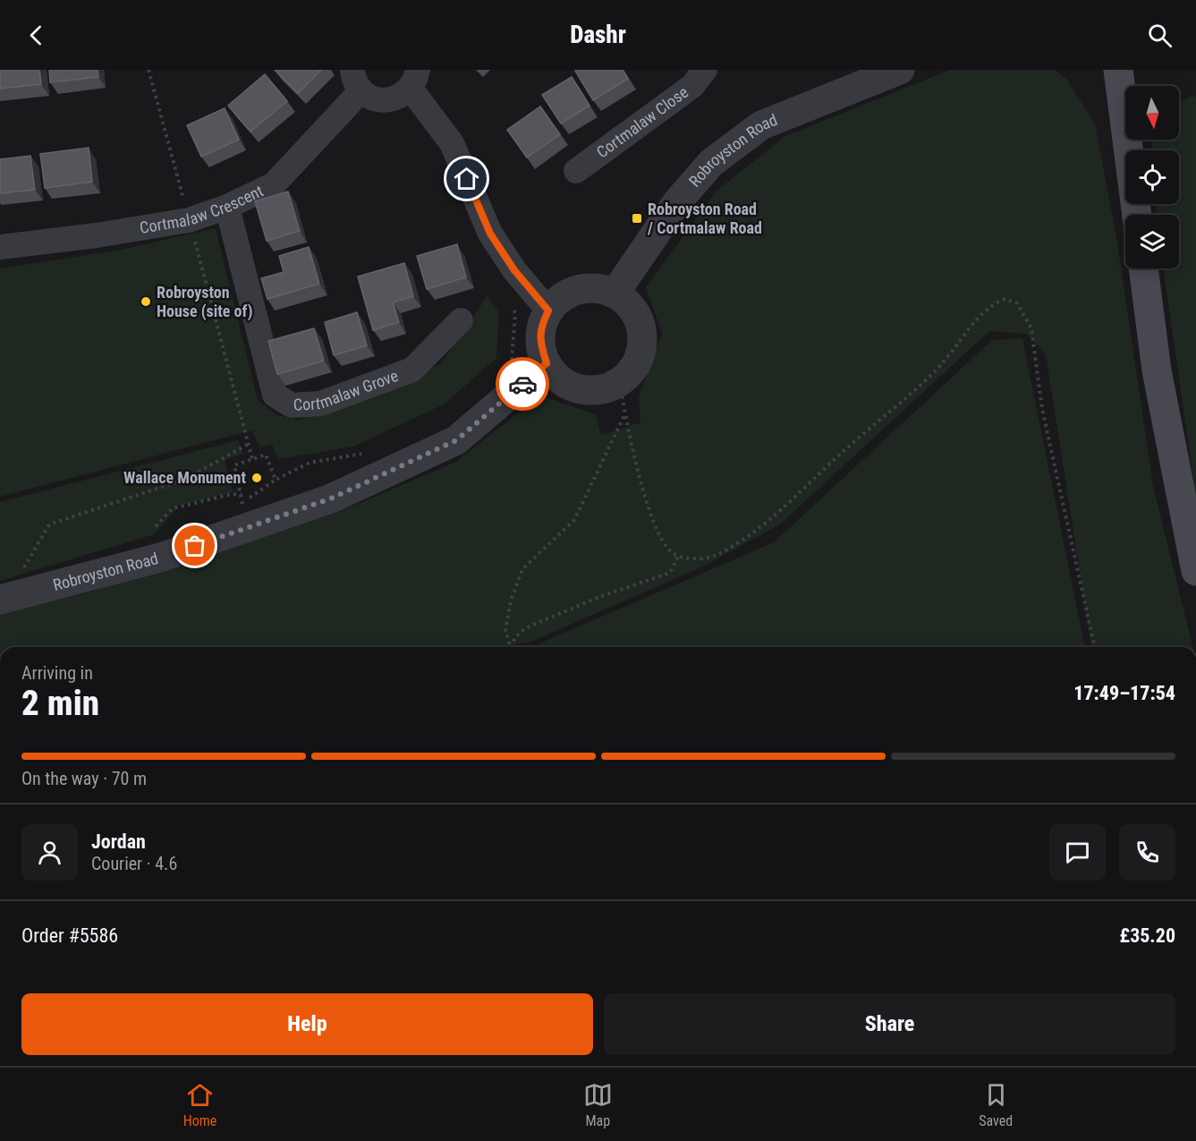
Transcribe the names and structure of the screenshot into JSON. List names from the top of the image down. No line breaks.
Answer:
{"streets":{"street":["Cortmalaw Close","Robroyston Road","Cortmalaw Crescent","Cortmalaw Grove"]},"crossings":[["Cortmalaw Crescent","Cortmalaw Grove"]],"places":{"transit":["Robroyston Road / Cortmalaw Road"],"other":["Robroyston House (site of)","Wallace Monument"]},"north":"bottom","page":{"header":"Dashr","heading":["2 min","Arriving in","17:49–17:54"],"panel":["Jordan","Courier · 4.6","Order #5586","£35.20"],"bar":"On the way · 70 m","buttons":["Help","Share"],"tabs":["Home","Map","Saved"]}}
